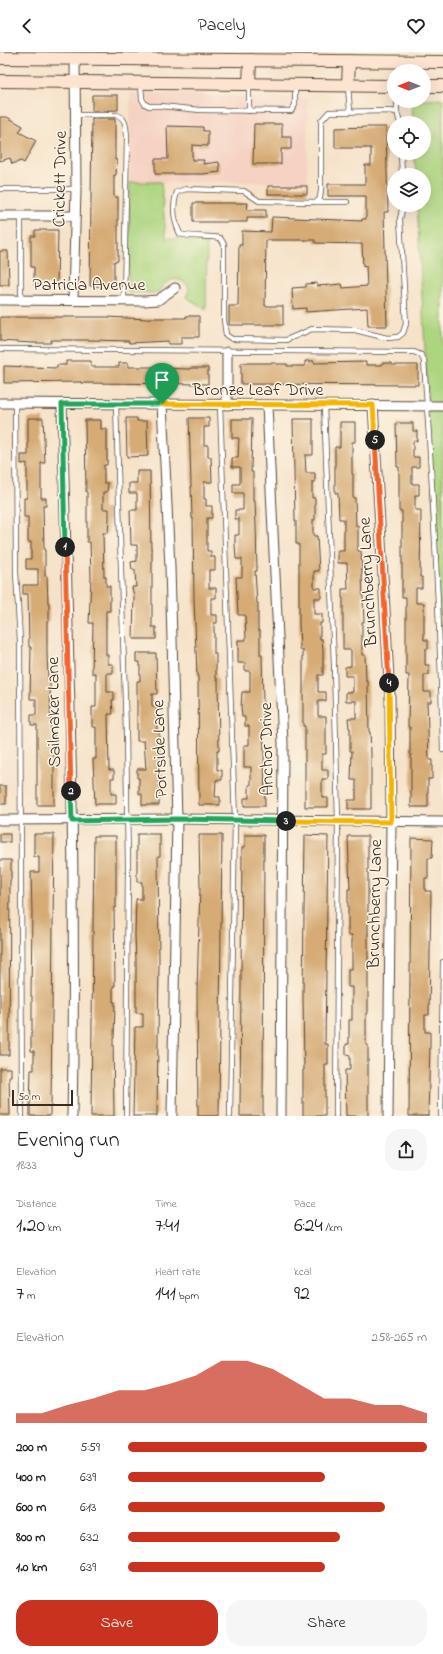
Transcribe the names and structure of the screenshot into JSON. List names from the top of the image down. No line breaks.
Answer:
{"streets":{"street":["Crickett Drive","Patricia Avenue","Bronze Leaf Drive","Brunchberry Lane","Sailmaker Lane","Portside Lane","Anchor Drive"]},"crossings":[["Crickett Drive","Patricia Avenue"],["Bronze Leaf Drive","Brunchberry Lane"],["Bronze Leaf Drive","Sailmaker Lane"],["Bronze Leaf Drive","Portside Lane"],["Bronze Leaf Drive","Anchor Drive"]],"scale_bar":"50 m","north":"left","page":{"header":"Pacely","pins":["5","1","4","2","3"],"scale":"50 m","heading":["Evening run","18:33"],"stats":[["Distance","1.20 km"],["Time","7:41"],["Pace","6:24 /km"],["Elevation","7 m"],["Heart rate","141 bpm"],["kcal","92"]],"chart":["Elevation","258–265 m"],"list":[{"name":"200 m","note":"5:59"},{"name":"400 m","note":"6:39"},{"name":"600 m","note":"6:13"},{"name":"800 m","note":"6:32"},{"name":"1.0 km","note":"6:39"}],"buttons":["Save","Share"]}}
